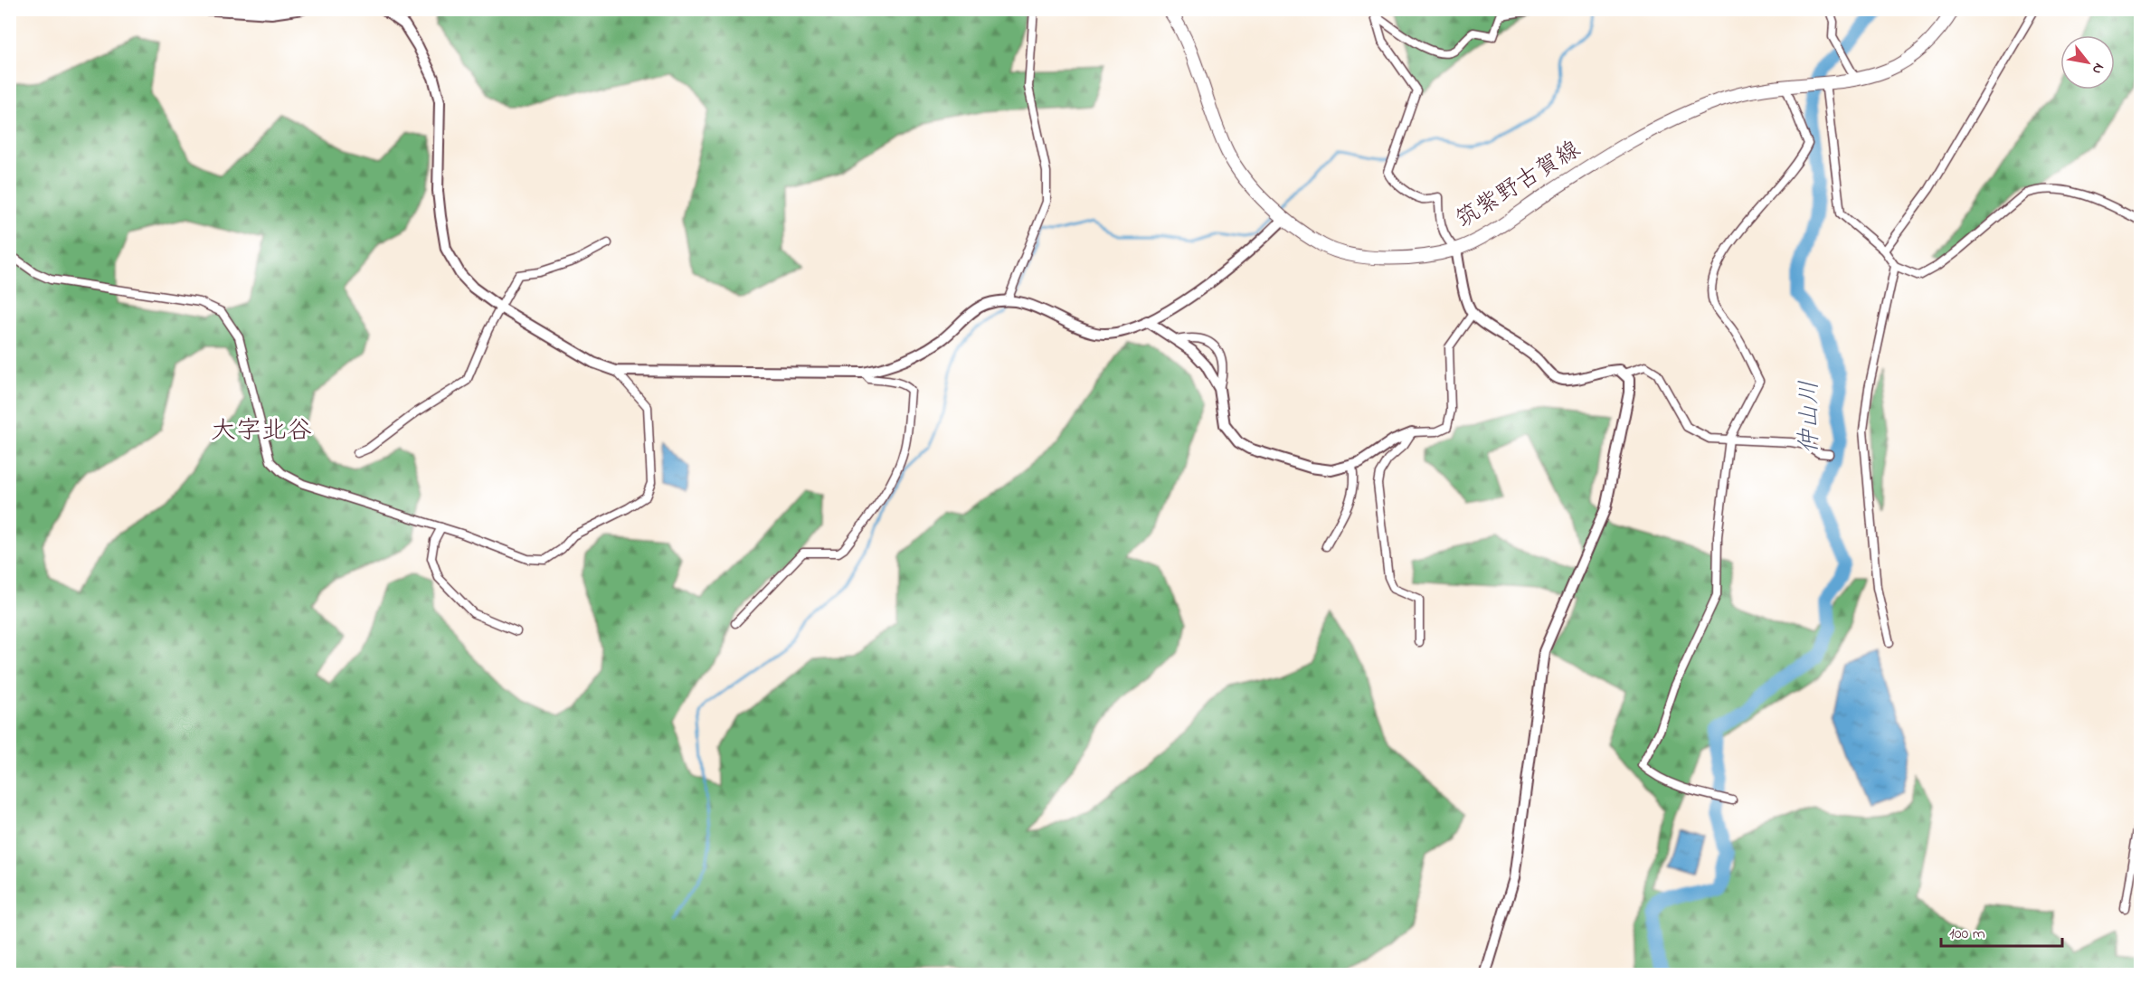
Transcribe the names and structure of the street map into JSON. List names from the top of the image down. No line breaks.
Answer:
{"streets":{"main road":["筑紫野古賀線"]},"districts":["大字北谷"],"water":["仲山川"],"scale_bar":"100 m","north":"bottom right"}
